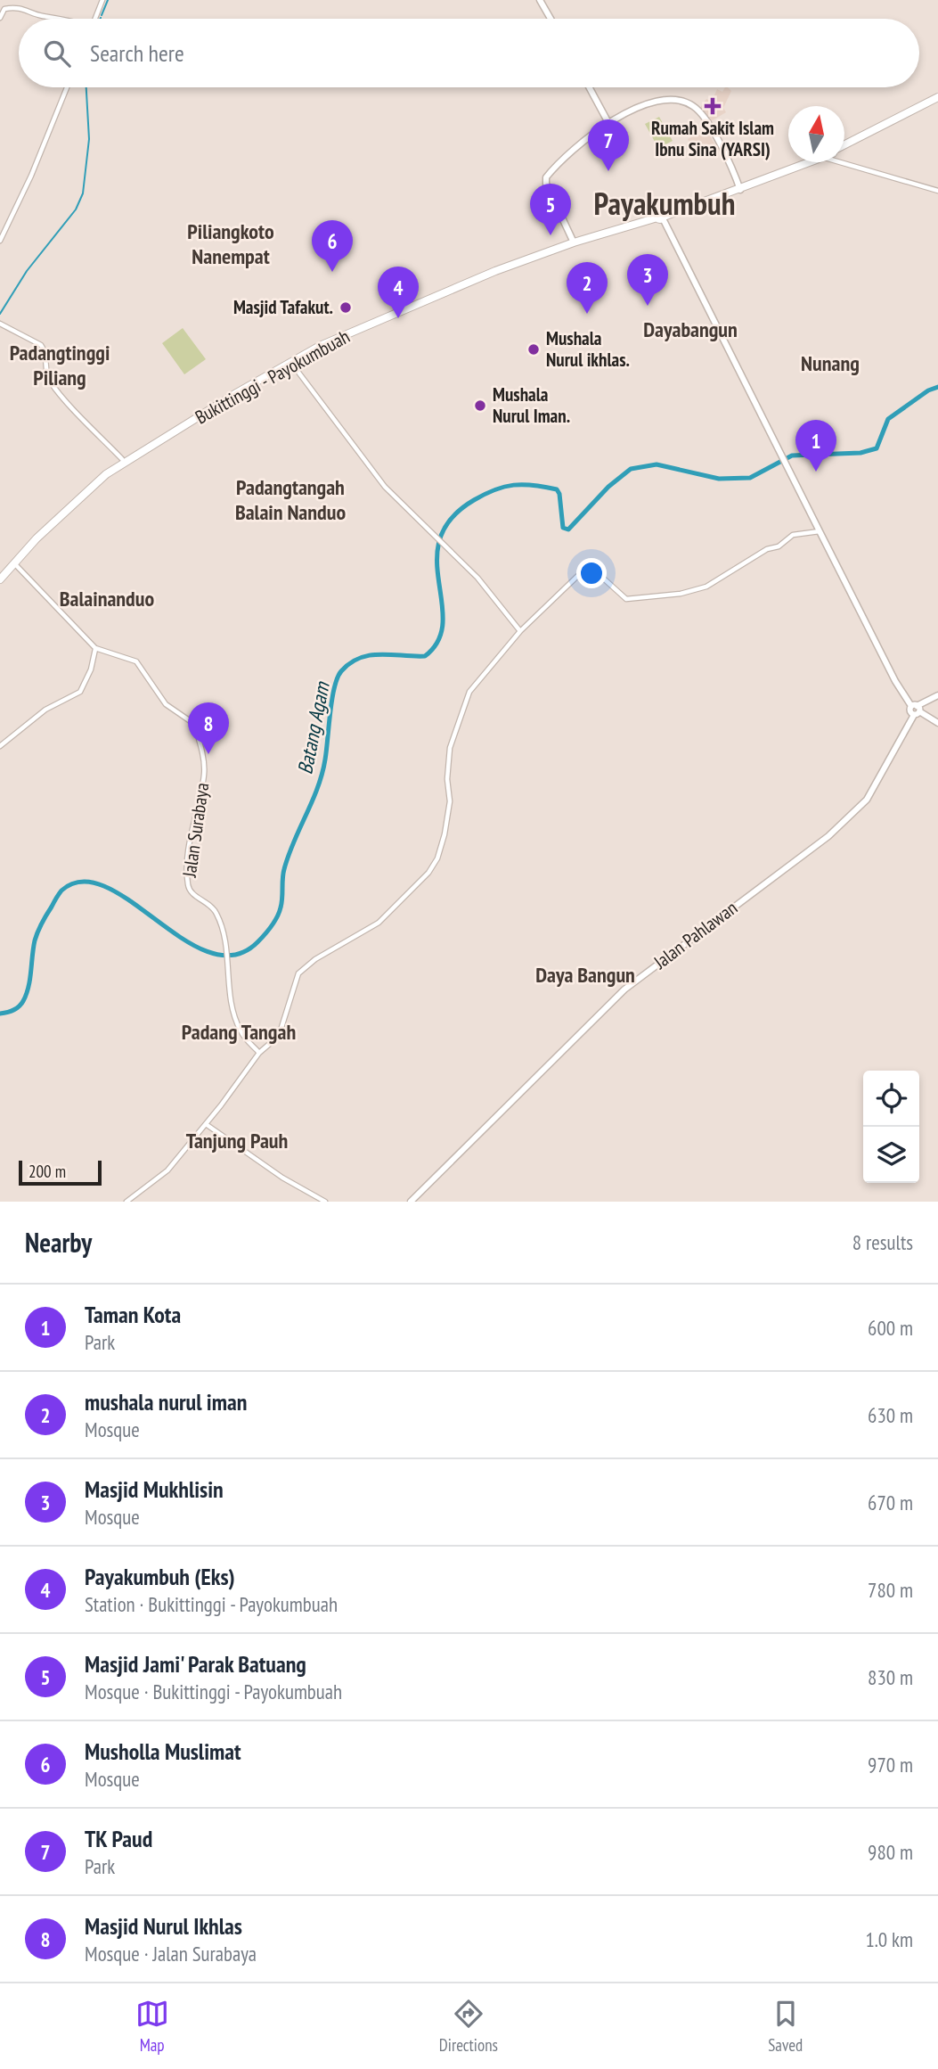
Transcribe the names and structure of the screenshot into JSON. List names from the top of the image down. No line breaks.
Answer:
{"streets":{"highway":["Bukittinggi - Payokumbuah"],"main road":["Jalan Pahlawan"],"street":["Jalan Surabaya"]},"crossings":[["Bukittinggi - Payokumbuah","Jalan Surabaya"]],"districts":["Payakumbuh","Piliangkoto Nanempat","Dayabangun","Padangtinggi Piliang","Nunang","Padangtangah Balain Nanduo","Balainanduo","Daya Bangun","Padang Tangah","Tanjung Pauh"],"water":["Batang Agam"],"places":{"health":["Rumah Sakit Islam Ibnu Sina (YARSI)"],"other":["Masjid Tafakut.","Mushala Nurul ikhlas.","Mushala Nurul Iman."]},"scale_bar":"200 m","north":"top","page":{"search":"Search here","pins":["7","5","6","3","2","4","1","8"],"scale":"200 m","heading":["Nearby","8 results"],"list":[{"mark":"1","name":"Taman Kota","note":"Park","value":"600 m"},{"mark":"2","name":"mushala nurul iman","note":"Mosque","value":"630 m"},{"mark":"3","name":"Masjid Mukhlisin","note":"Mosque","value":"670 m"},{"mark":"4","name":"Payakumbuh (Eks)","note":"Station · Bukittinggi - Payokumbuah","value":"780 m"},{"mark":"5","name":"Masjid Jami' Parak Batuang","note":"Mosque · Bukittinggi - Payokumbuah","value":"830 m"},{"mark":"6","name":"Musholla Muslimat","note":"Mosque","value":"970 m"},{"mark":"7","name":"TK Paud","note":"Park","value":"980 m"},{"mark":"8","name":"Masjid Nurul Ikhlas","note":"Mosque · Jalan Surabaya","value":"1.0 km"}],"nav":["Map","Directions","Saved"]}}
